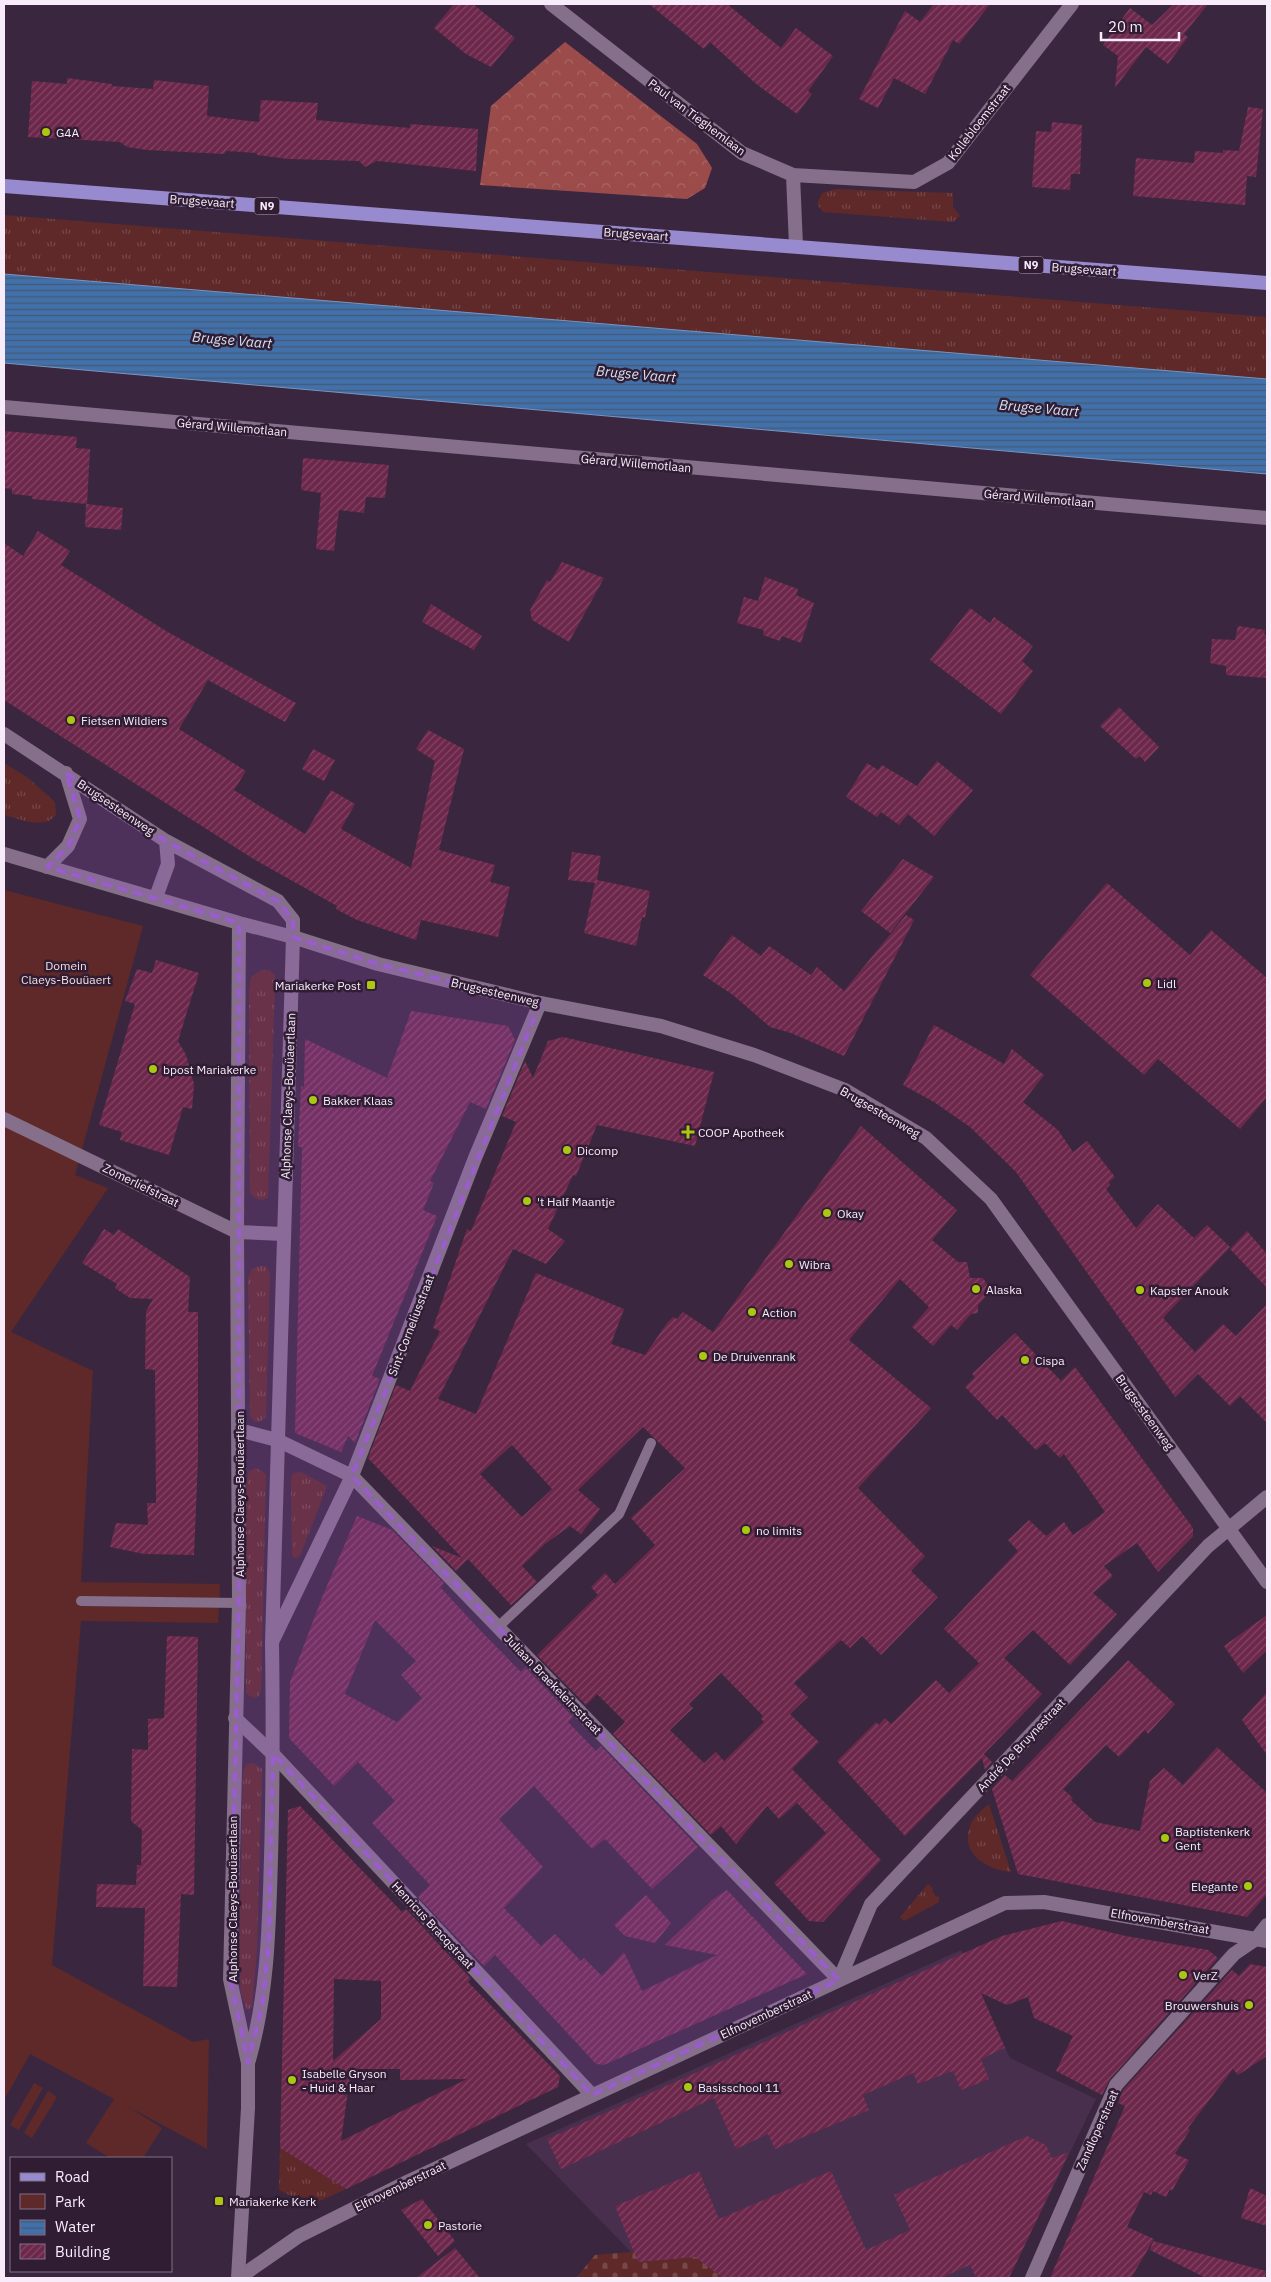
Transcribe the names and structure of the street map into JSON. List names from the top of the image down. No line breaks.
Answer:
{"streets":{"main road":["Brugsevaart","N9"],"street":["Paul van Tieghemlaan","Kollebloemstraat","Gérard Willemotlaan","Brugsesteenweg","Alphonse Claeys-Bouüaertlaan","Zomerliefstraat","Sint-Corneliusstraat","Juliaan Braekeleirsstraat","André De Bruynestraat","Elfnovemberstraat","Henricus Bracqstraat","Zandloperstraat"]},"crossings":[["Paul van Tieghemlaan","Kollebloemstraat"],["Brugsesteenweg","Alphonse Claeys-Bouüaertlaan"],["Brugsesteenweg","Sint-Corneliusstraat"],["Brugsesteenweg","André De Bruynestraat"],["Alphonse Claeys-Bouüaertlaan","Zomerliefstraat"],["Alphonse Claeys-Bouüaertlaan","Sint-Corneliusstraat"],["Alphonse Claeys-Bouüaertlaan","Juliaan Braekeleirsstraat"],["Alphonse Claeys-Bouüaertlaan","Elfnovemberstraat"],["Alphonse Claeys-Bouüaertlaan","Henricus Bracqstraat"],["Sint-Corneliusstraat","Juliaan Braekeleirsstraat"],["Juliaan Braekeleirsstraat","André De Bruynestraat"],["Juliaan Braekeleirsstraat","Elfnovemberstraat"],["André De Bruynestraat","Elfnovemberstraat"],["Elfnovemberstraat","Henricus Bracqstraat"],["Elfnovemberstraat","Zandloperstraat"]],"water":["Brugse Vaart"],"parks":["Domein Claeys-Bouüaert"],"places":{"other":["G4A","Fietsen Wildiers","Lidl","bpost Mariakerke","Bakker Klaas","Dicomp","'t Half Maantje","Okay","Wibra","Alaska","Kapster Anouk","Action","De Druivenrank","Cispa","no limits","Baptistenkerk Gent","Elegante","VerZ","Brouwershuis","Isabelle Gryson - Huid & Haar","Basisschool 11","Pastorie"],"transit":["Mariakerke Post","Mariakerke Kerk"],"health":["COOP Apotheek"]},"legend":["Road","Park","Water","Building"],"scale_bar":"20 m"}
